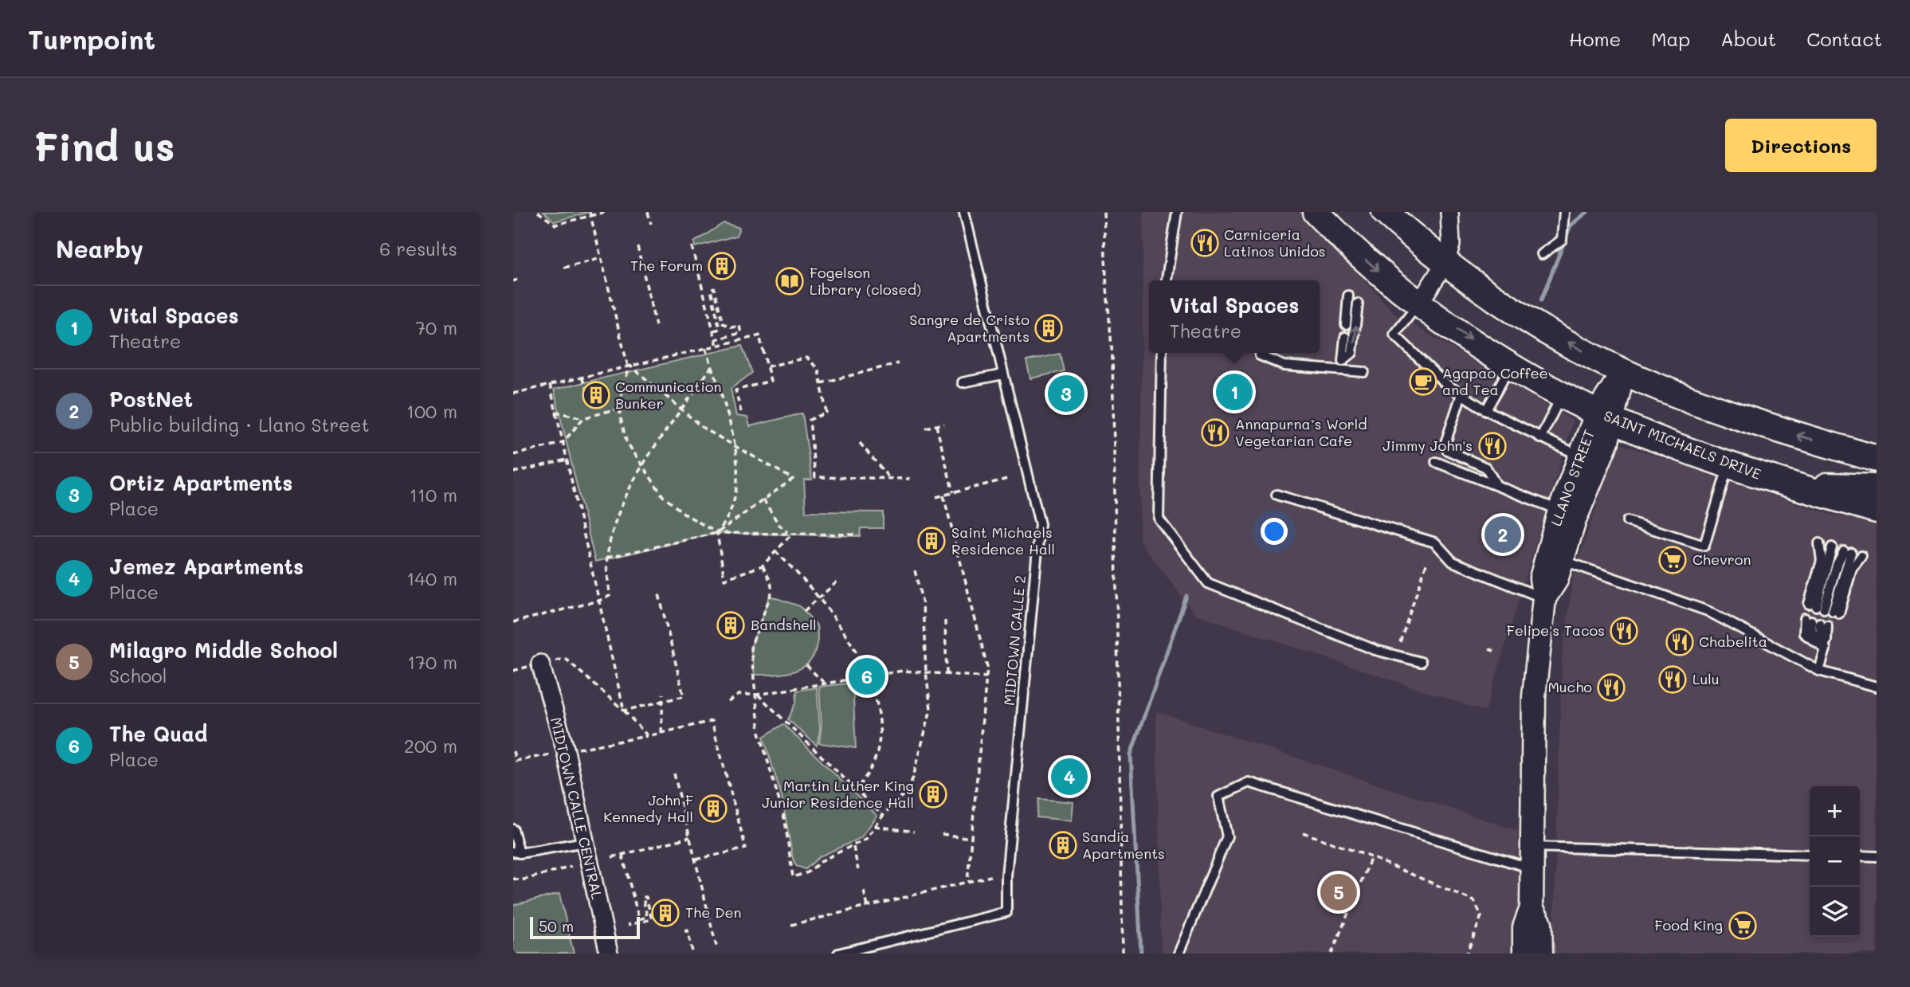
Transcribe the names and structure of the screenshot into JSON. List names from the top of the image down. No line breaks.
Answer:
{"streets":{"main road":["SAINT MICHAELS DRIVE"],"street":["LLANO STREET","MIDTOWN CALLE CENTRAL"],"lane":["MIDTOWN CALLE 2"]},"crossings":[["SAINT MICHAELS DRIVE","LLANO STREET"]],"places":{"restaurant":["Carniceria Latinos Unidos","Annapurna’s World Vegetarian Cafe","Jimmy John's","Felipe's Tacos","Chabelita","Lulu","Mucho"],"building":["The Forum","Sangre de Cristo Apartments","Communication Bunker","Saint Michaels Residence Hall","Bandshell","Martin Luther King Junior Residence Hall","John F Kennedy Hall","Sandia Apartments","The Den"],"library":["Fogelson Library (closed)"],"cafe":["Agapao Coffee and Tea"],"supermarket":["Chevron","Food King"]},"scale_bar":"50 m","page":{"header":"Turnpoint","nav":["Home","Map","About","Contact"],"buttons":"Directions","title":"Find us","heading":["Nearby","6 results"],"popup":["Vital Spaces","Theatre"],"list":[{"mark":"1","name":"Vital Spaces","note":"Theatre","value":"70 m"},{"mark":"2","name":"PostNet","note":"Public building · Llano Street","value":"100 m"},{"mark":"3","name":"Ortiz Apartments","note":"Place","value":"110 m"},{"mark":"4","name":"Jemez Apartments","note":"Place","value":"140 m"},{"mark":"5","name":"Milagro Middle School","note":"School","value":"170 m"},{"mark":"6","name":"The Quad","note":"Place","value":"200 m"}],"pins":["1","3","2","6","4","5"],"map_buttons":["+","−"],"scale":"50 m"}}
